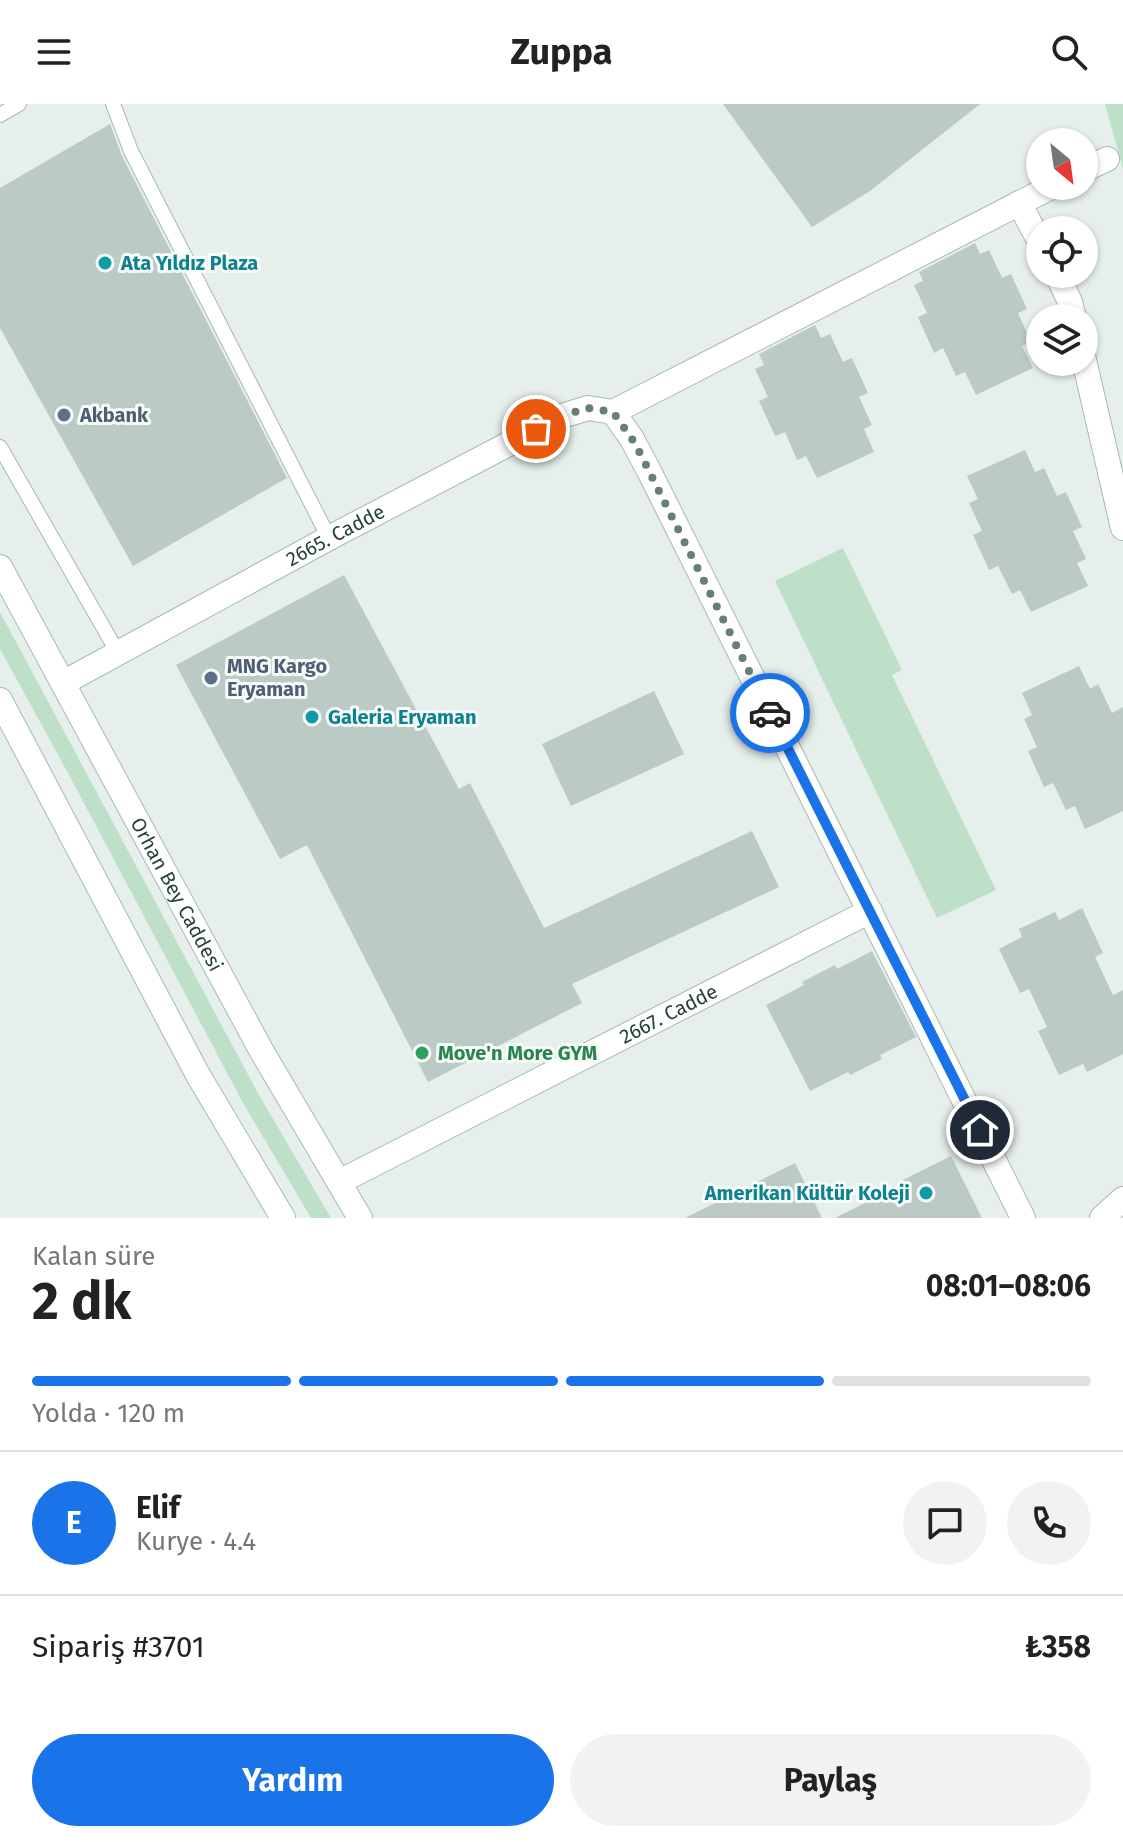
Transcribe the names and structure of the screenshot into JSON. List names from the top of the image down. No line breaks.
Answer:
{"streets":{"street":["2665. Cadde","Orhan Bey Caddesi","2667. Cadde"]},"crossings":[["2665. Cadde","Orhan Bey Caddesi"],["Orhan Bey Caddesi","2667. Cadde"]],"places":["Ata Yıldız Plaza","Akbank","MNG Kargo Eryaman","Galeria Eryaman","Move'n More GYM","Amerikan Kültür Koleji"],"north":"bottom right","page":{"header":"Zuppa","heading":["2 dk","Kalan süre","08:01–08:06"],"panel":["Elif","Kurye · 4.4","Sipariş #3701","₺358"],"bar":"Yolda · 120 m","round":"E","buttons":["Yardım","Paylaş"]}}
